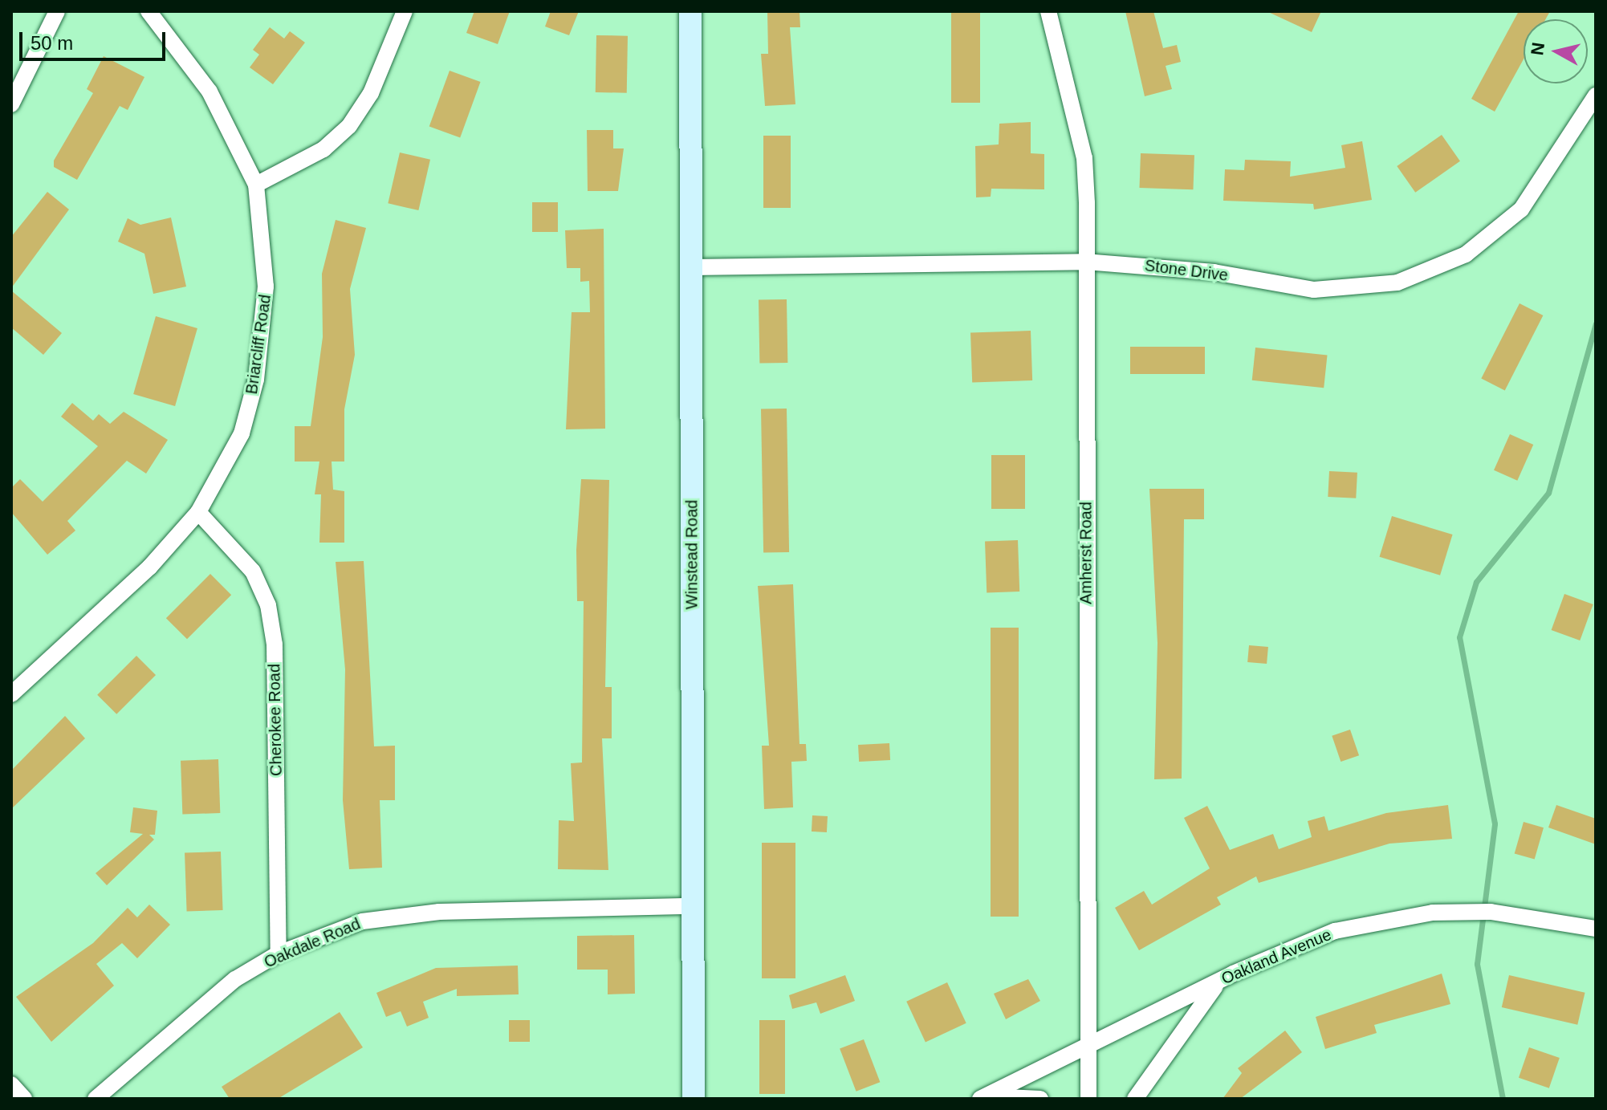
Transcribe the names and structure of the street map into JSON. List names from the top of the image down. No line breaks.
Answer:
{"streets":{"street":["Stone Drive","Briarcliff Road","Amherst Road","Winstead Road","Cherokee Road","Oakdale Road","Oakland Avenue"]},"crossings":[["Stone Drive","Amherst Road"],["Stone Drive","Winstead Road"],["Briarcliff Road","Cherokee Road"],["Amherst Road","Oakland Avenue"],["Winstead Road","Oakdale Road"],["Cherokee Road","Oakdale Road"]],"scale_bar":"50 m","north":"left"}
